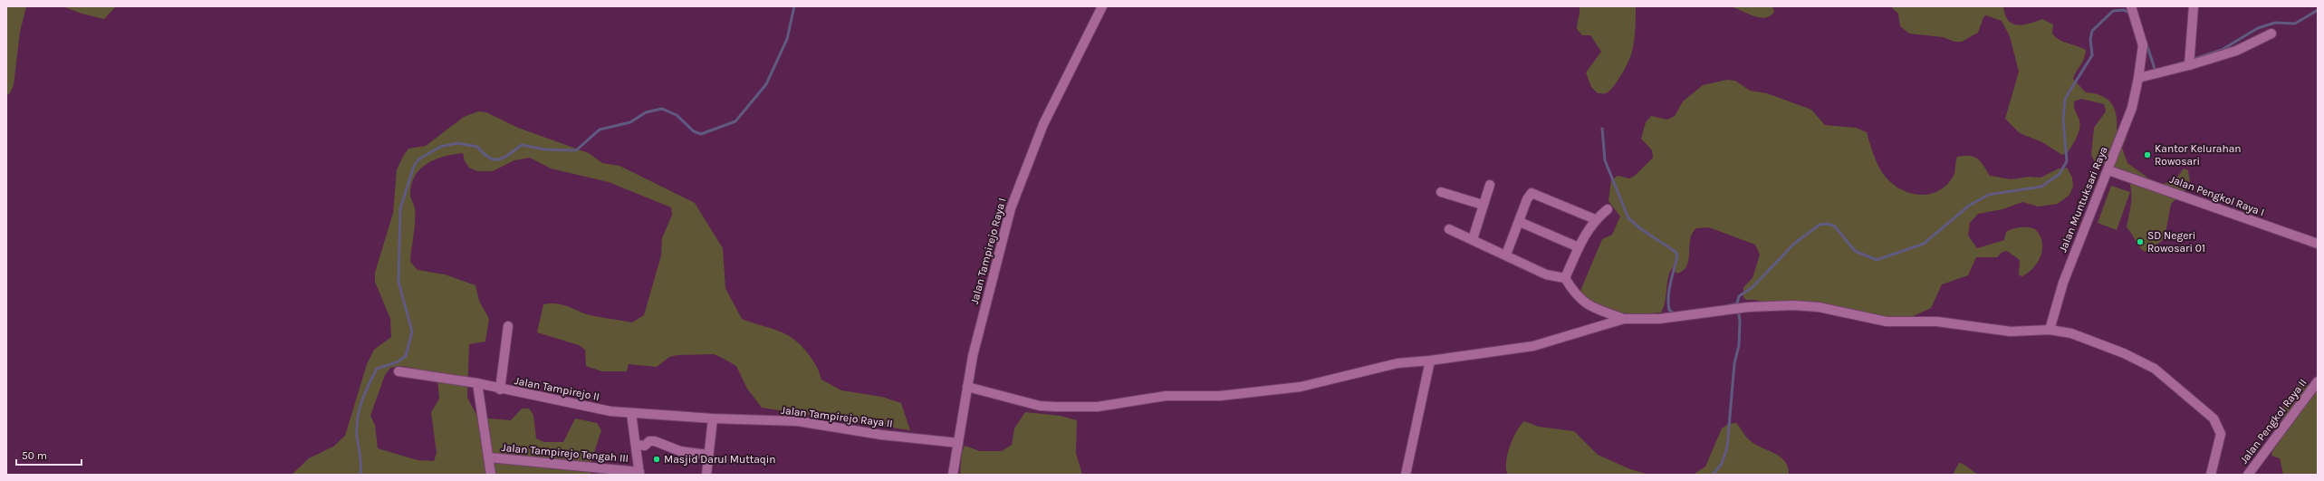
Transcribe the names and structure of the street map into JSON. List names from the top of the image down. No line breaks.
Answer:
{"streets":{"street":["Jalan Pengkol Raya I","Jalan Muntuksari Raya","Jalan Tampirejo Raya I","Jalan Tampirejo II","Jalan Tampirejo Raya II","Jalan Pengkol Raya II","Jalan Tampirejo Tengah III"]},"crossings":[["Jalan Pengkol Raya I","Jalan Muntuksari Raya"],["Jalan Tampirejo Raya I","Jalan Tampirejo Raya II"],["Jalan Tampirejo II","Jalan Tampirejo Raya II"]],"places":["Kantor Kelurahan Rowosari","SD Negeri Rowosari 01","Masjid Darul Muttaqin"],"scale_bar":"50 m"}
